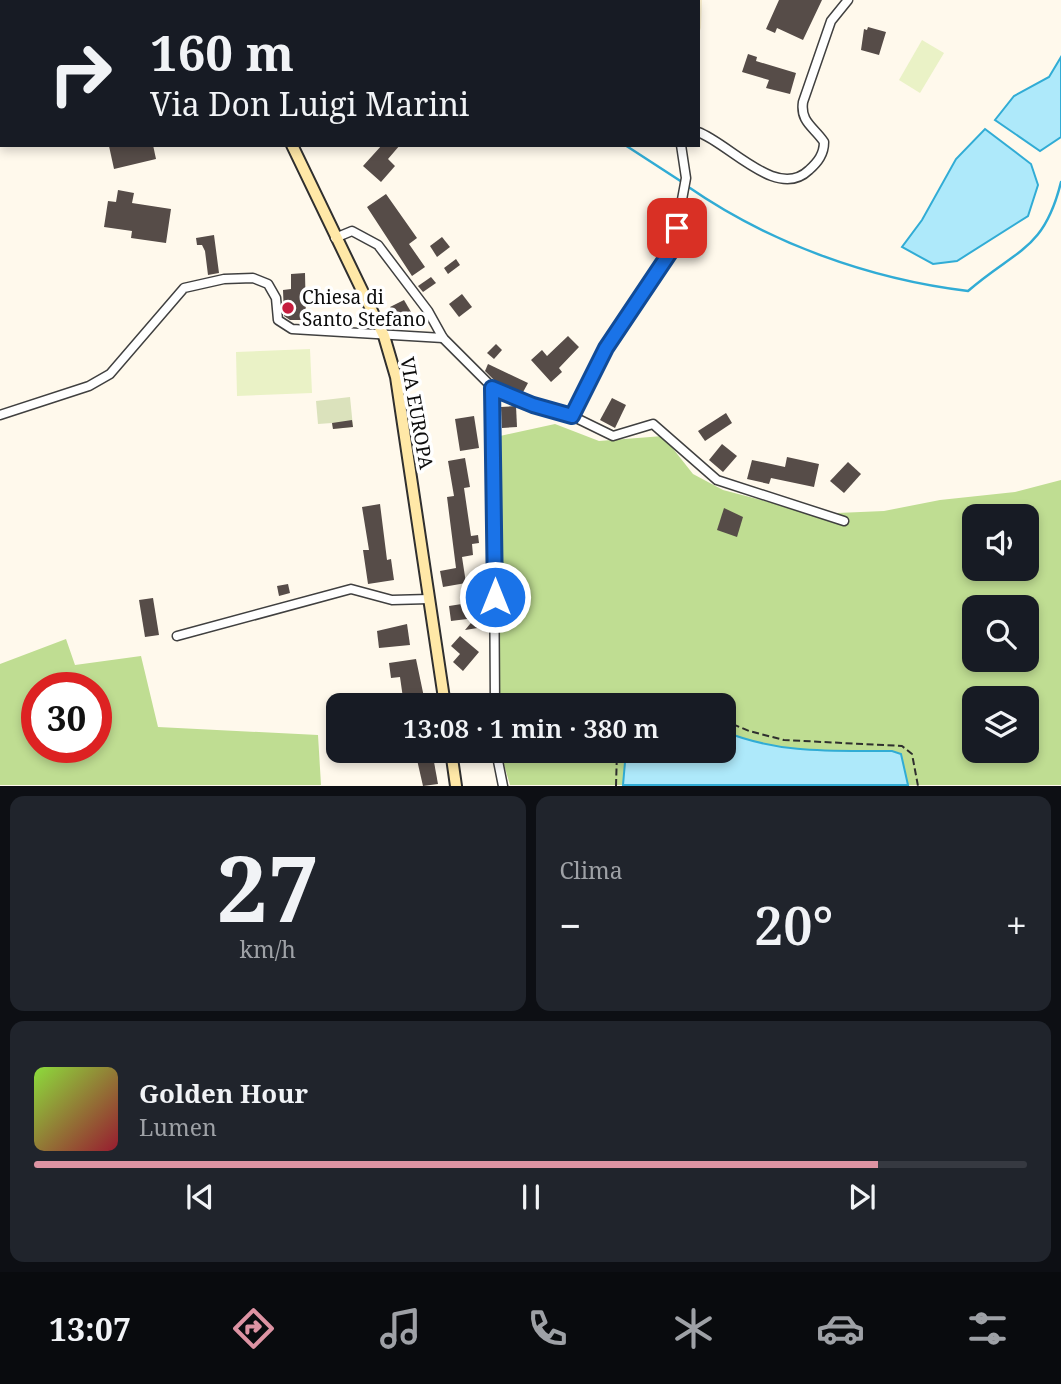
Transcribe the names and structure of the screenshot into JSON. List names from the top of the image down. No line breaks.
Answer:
{"streets":{"main road":["VIA EUROPA"]},"places":["Chiesa di Santo Stefano"],"page":{"turn":["160 m","Via Don Luigi Marini"],"limit":"30","trip":"13:08 · 1 min · 380 m","tile":[["27","km/h"],"Clima"],"heat":["−","20°","+"],"song":["Golden Hour","Lumen"],"tabs":"13:07"}}
